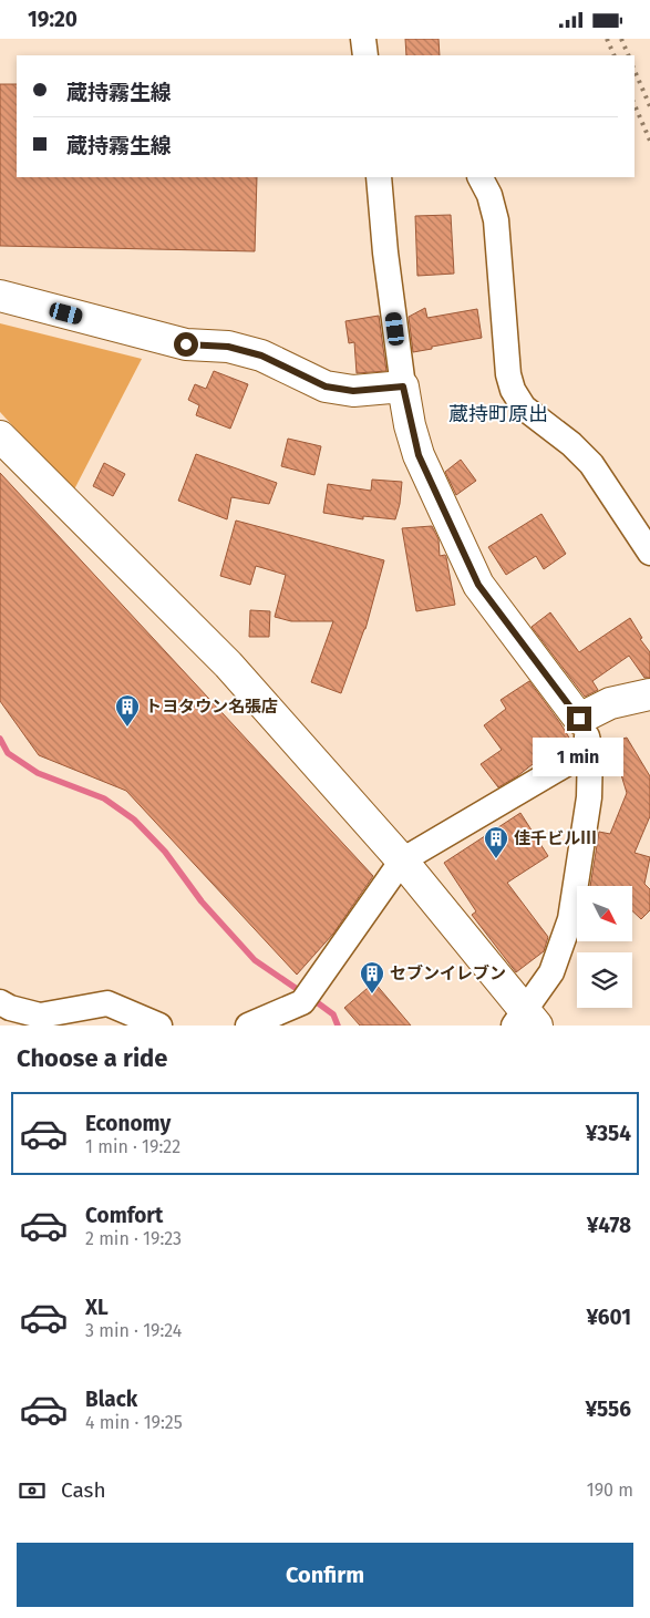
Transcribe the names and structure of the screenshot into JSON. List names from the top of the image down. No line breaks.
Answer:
{"districts":["蔵持町原出"],"places":{"building":["トヨタウン名張店","佳千ビルⅢ","セブンイレブン"]},"north":"bottom right","page":{"status":"19:20","banner":["蔵持霧生線","蔵持霧生線"],"bubble":"1 min","heading":"Choose a ride","list":[{"name":"Economy","note":"1 min · 19:22","value":"¥354"},{"name":"Comfort","note":"2 min · 19:23","value":"¥478"},{"name":"XL","note":"3 min · 19:24","value":"¥601"},{"name":"Black","note":"4 min · 19:25","value":"¥556"}],"pay":["Cash","190 m"],"buttons":"Confirm"}}
